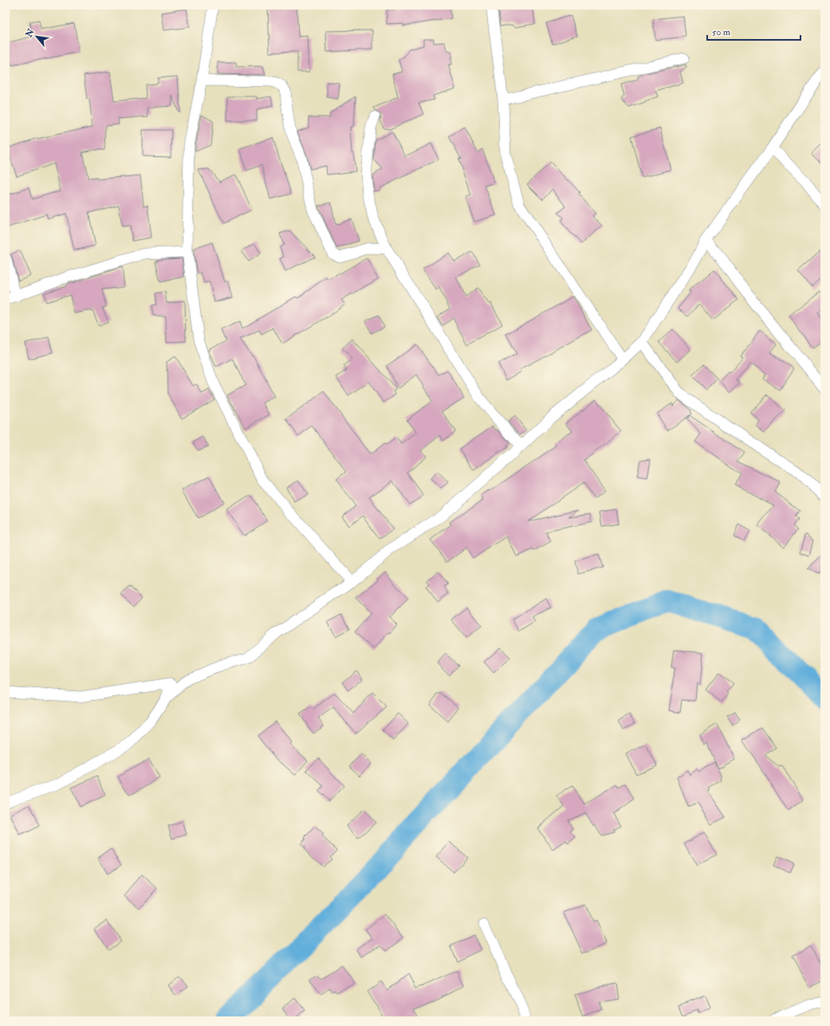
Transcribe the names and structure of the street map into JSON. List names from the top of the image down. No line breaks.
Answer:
{"scale_bar":"50 m","north":"top left"}
